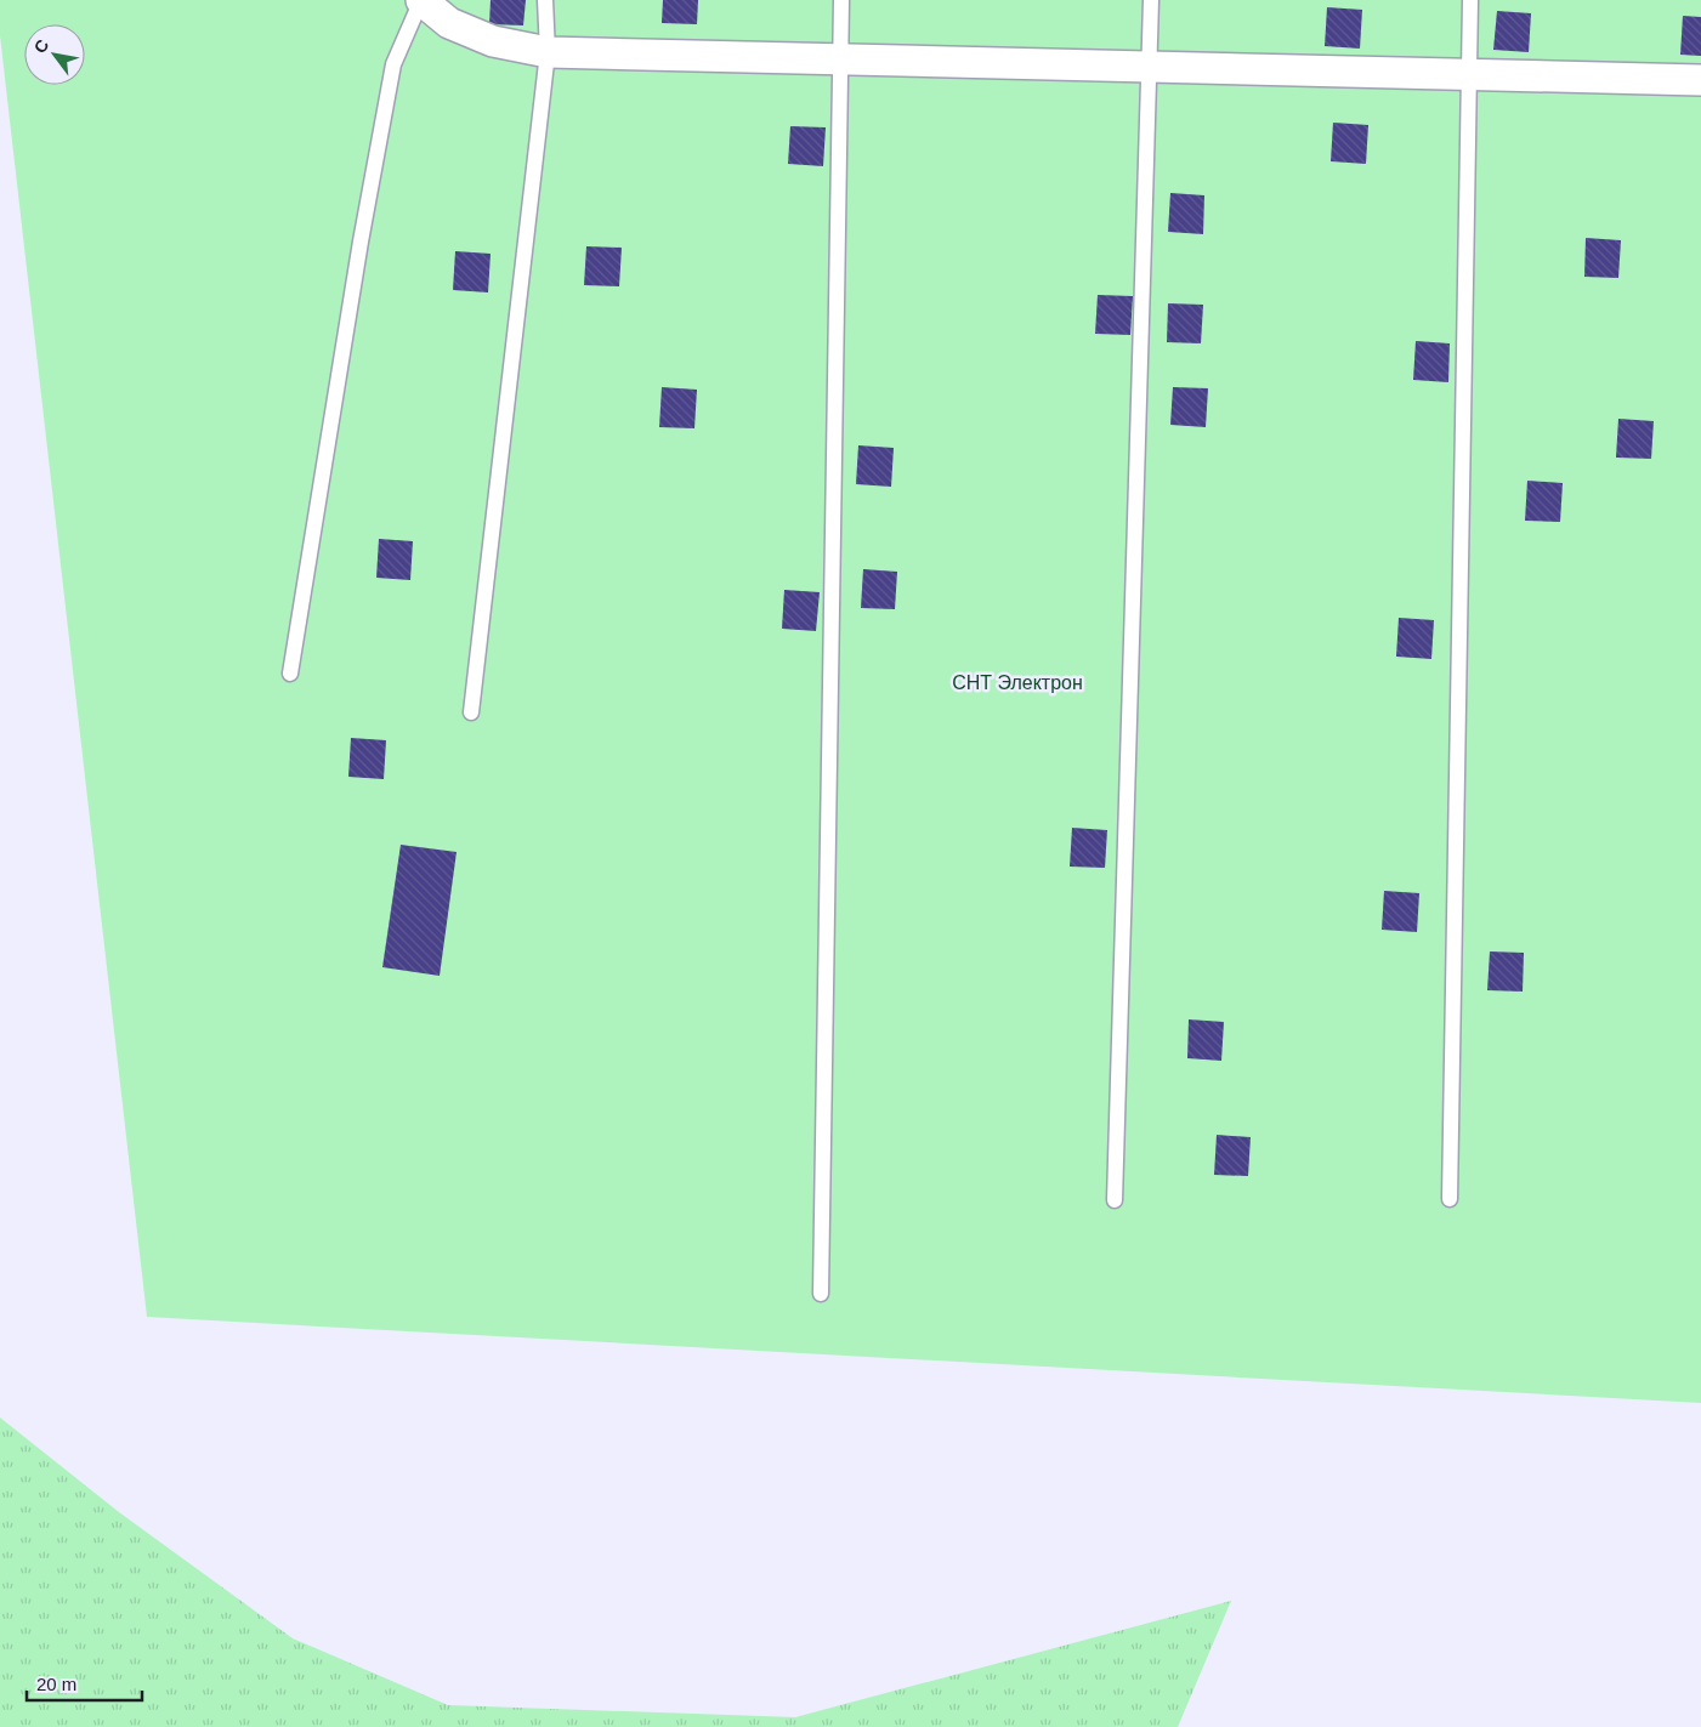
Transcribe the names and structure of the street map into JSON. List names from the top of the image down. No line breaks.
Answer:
{"parks":["СНТ Электрон"],"scale_bar":"20 m","north":"top left"}
